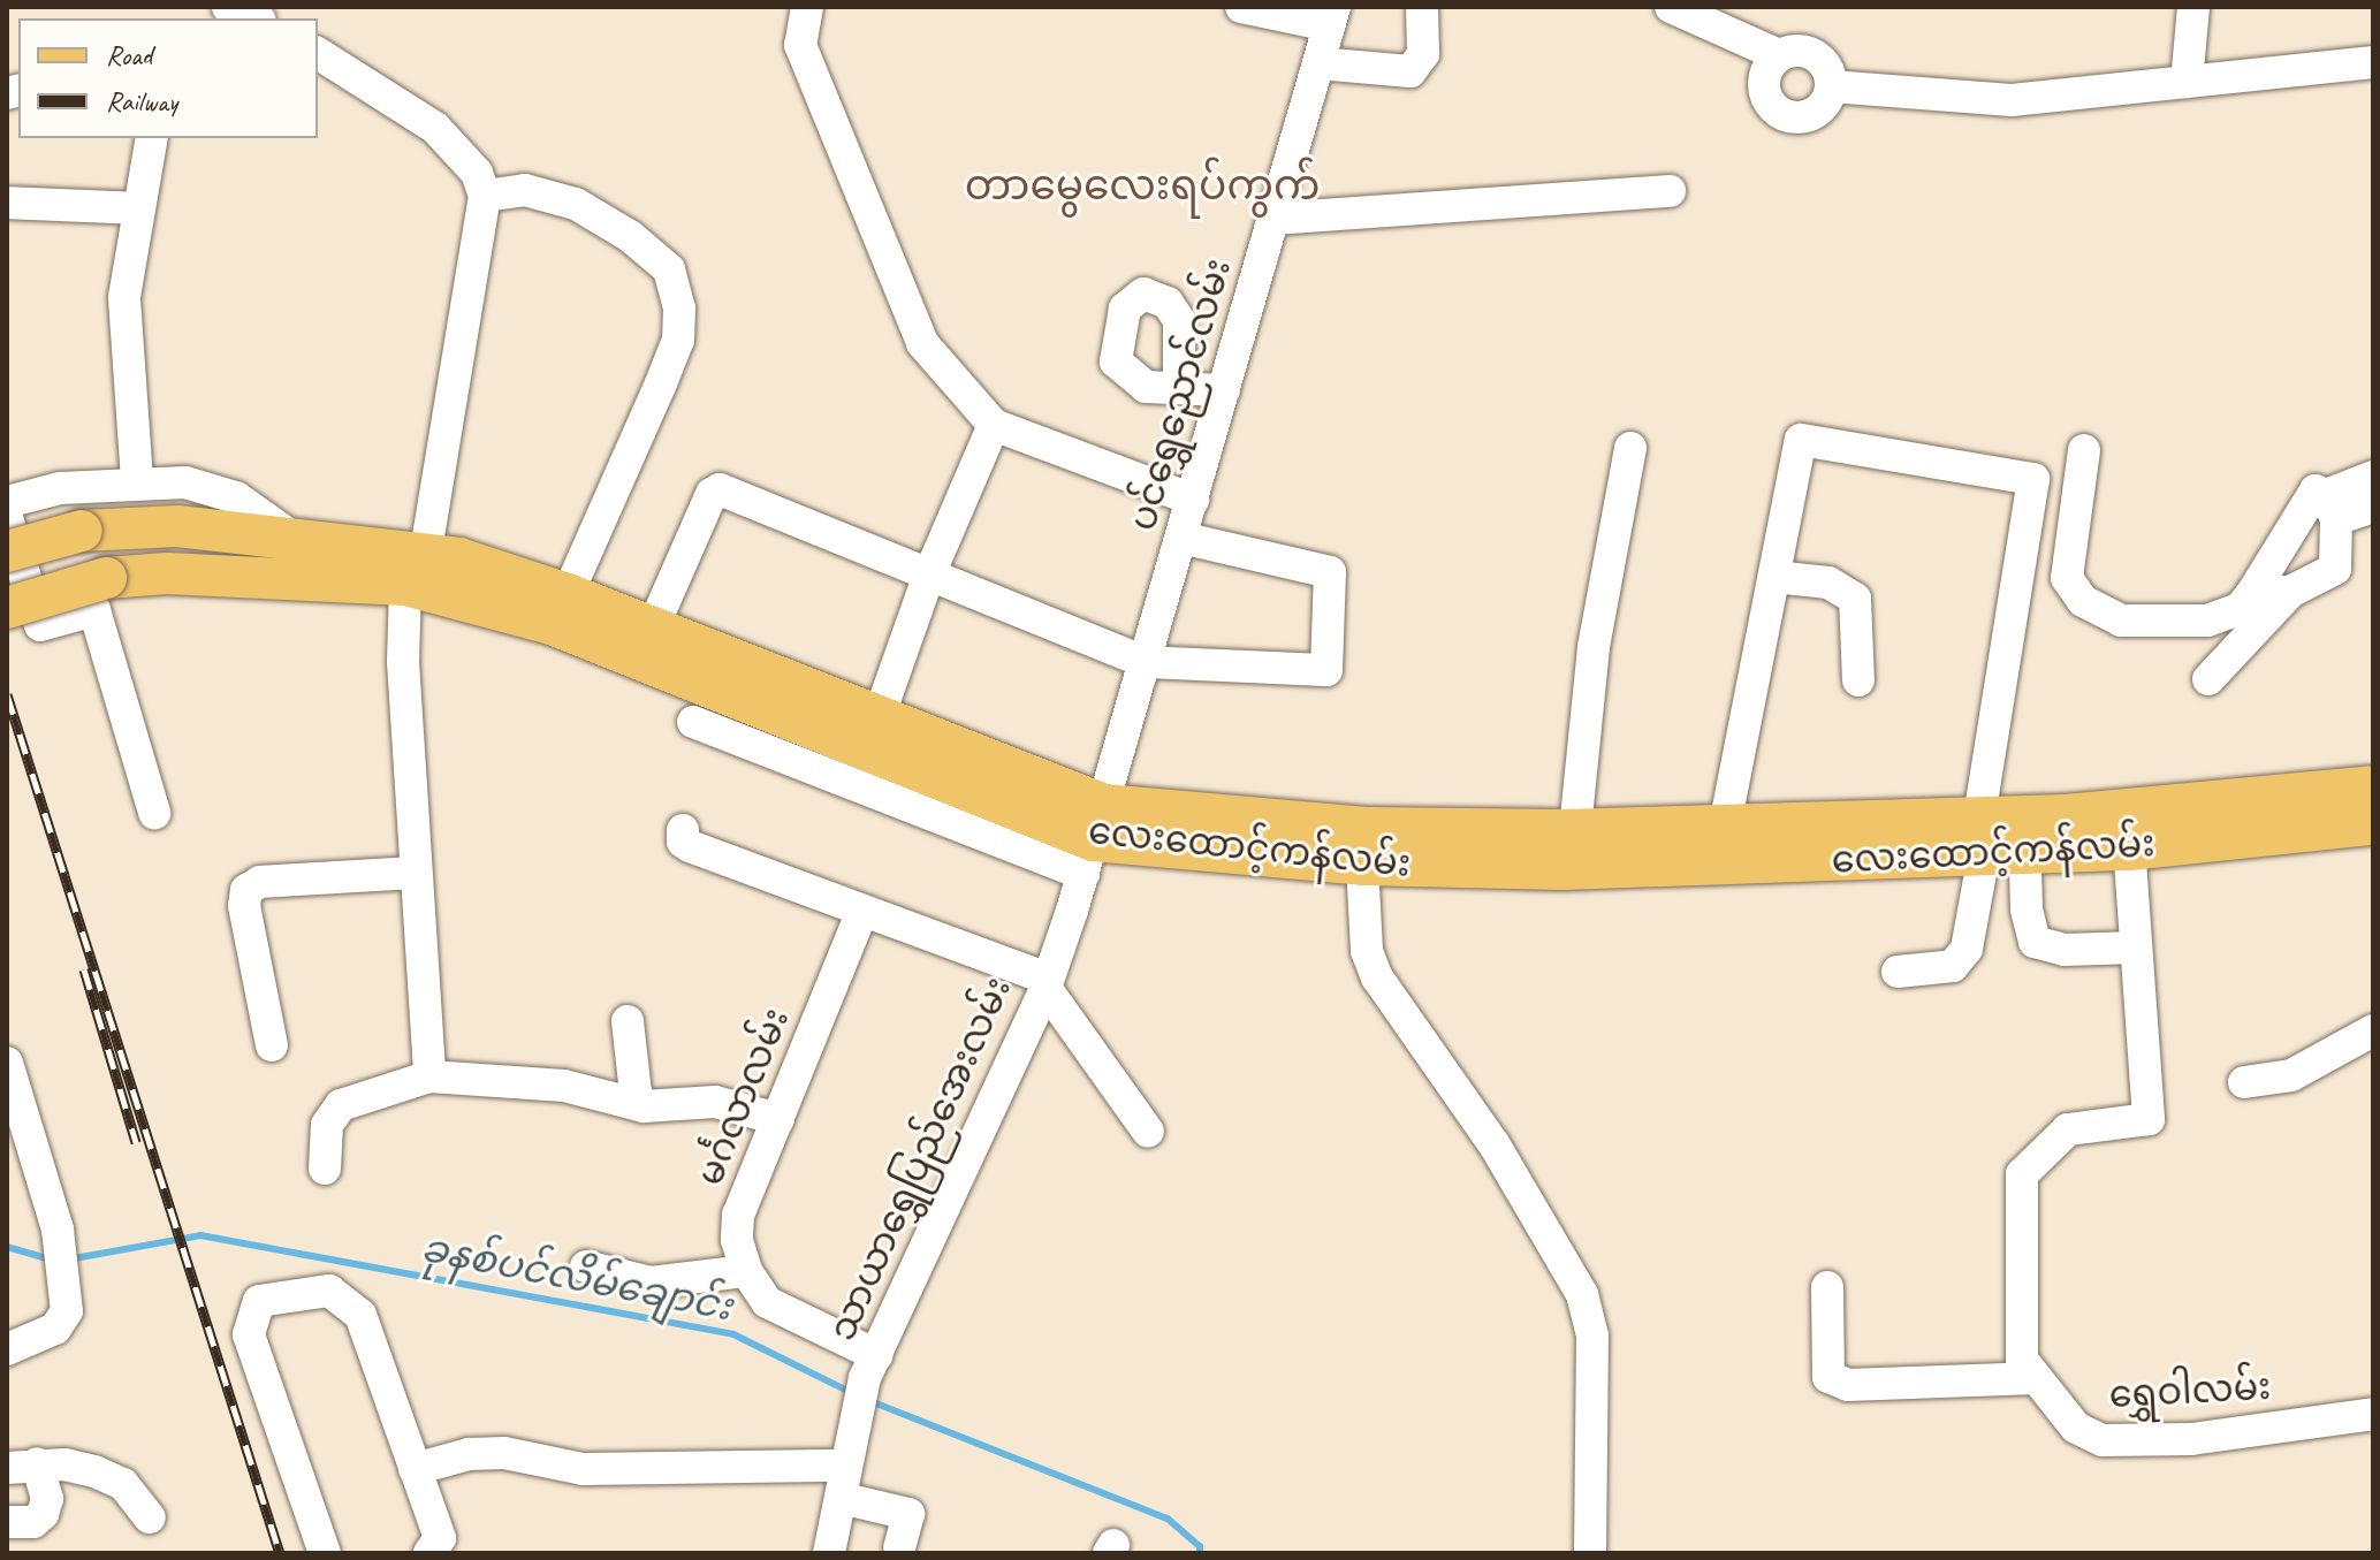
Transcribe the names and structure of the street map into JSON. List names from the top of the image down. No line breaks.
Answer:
{"streets":{"main road":["လေးထောင့်ကန်လမ်း"],"street":["ပင်ရွှေညောင်လမ်း","မင်္ဂလာလမ်း","သာယာရွှေပြည်အေးလမ်း","ရွှေဝါလမ်း"]},"crossings":[["ပင်ရွှေညောင်လမ်း","လေးထောင့်ကန်လမ်း"],["ပင်ရွှေညောင်လမ်း","သာယာရွှေပြည်အေးလမ်း"],["လေးထောင့်ကန်လမ်း","သာယာရွှေပြည်အေးလမ်း"],["မင်္ဂလာလမ်း","သာယာရွှေပြည်အေးလမ်း"]],"districts":["တာမွေလေးရပ်ကွက်"],"water":["ခုနစ်ပင်လိမ်ချောင်း"],"legend":["Road","Railway"]}
